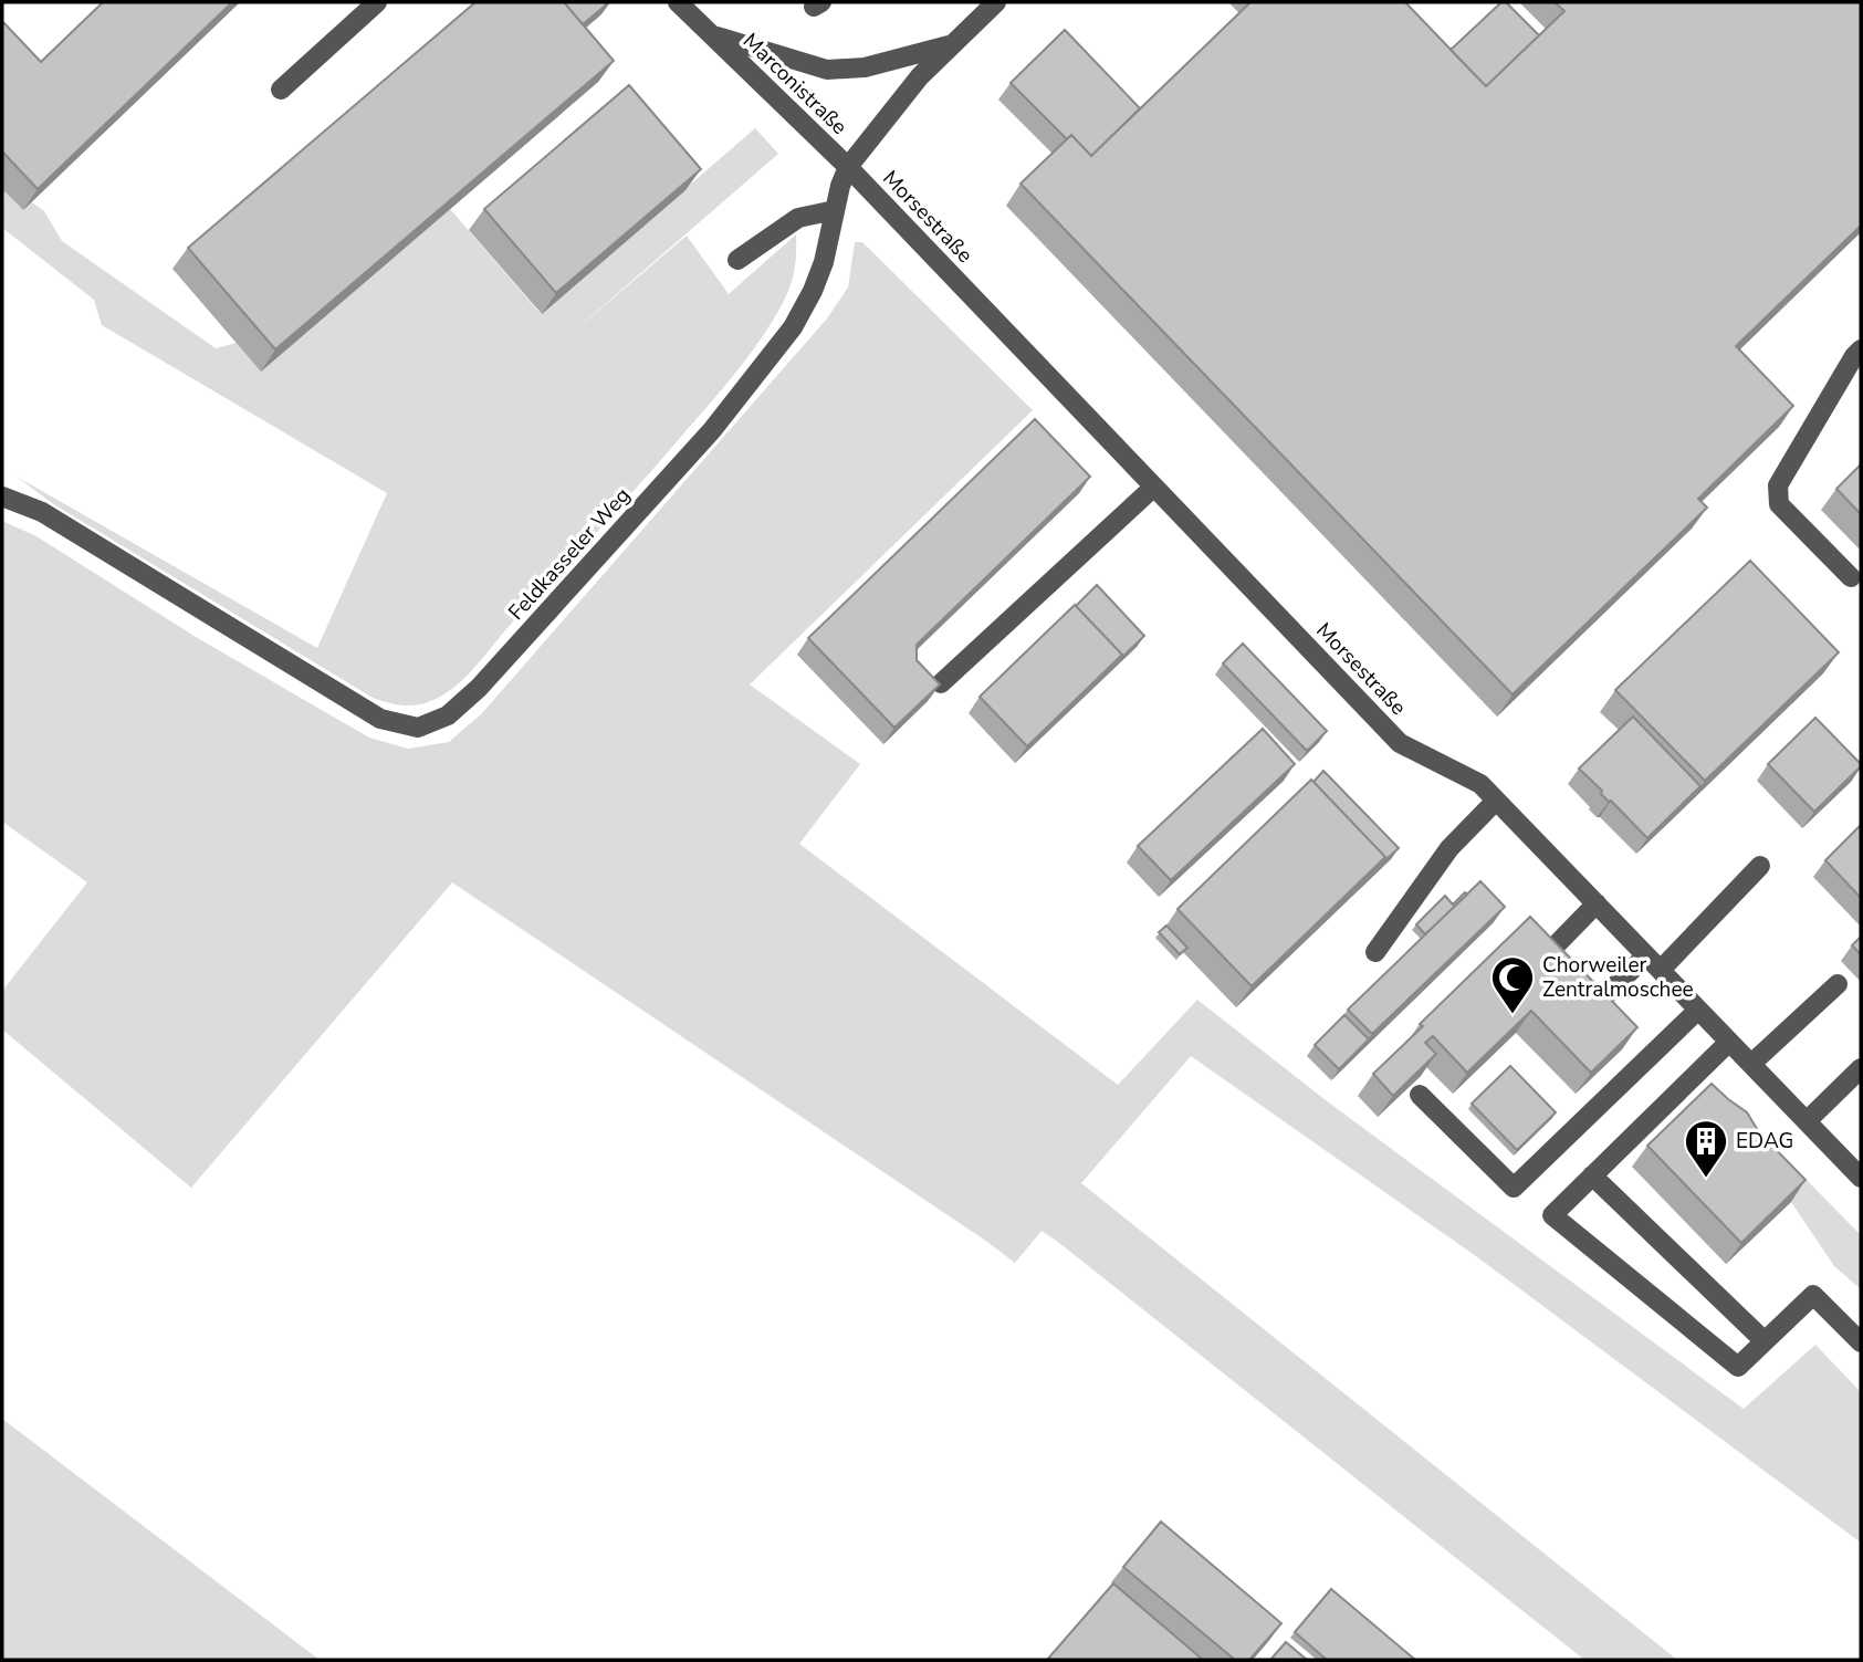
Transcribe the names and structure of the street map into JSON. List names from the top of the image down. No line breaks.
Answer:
{"streets":{"street":["Marconistraße","Morsestraße","Feldkasseler Weg"]},"crossings":[["Marconistraße","Morsestraße"],["Marconistraße","Feldkasseler Weg"],["Morsestraße","Feldkasseler Weg"]],"places":{"mosque":["Chorweiler Zentralmoschee"],"building":["EDAG"]}}
